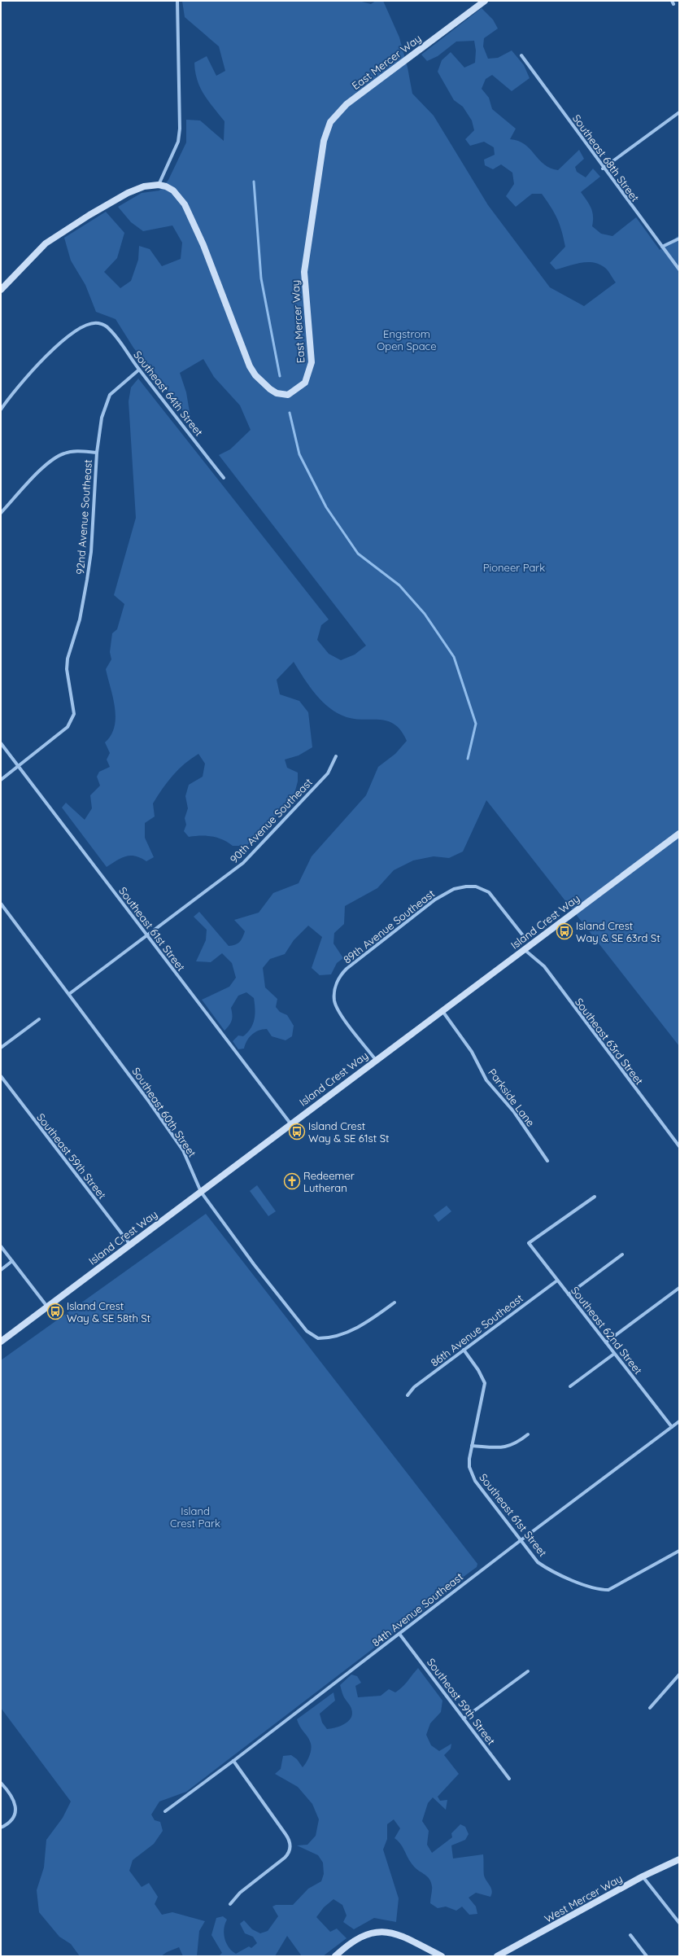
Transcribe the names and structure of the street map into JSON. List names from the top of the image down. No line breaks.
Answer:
{"streets":{"street":["East Mercer Way","Southeast 68th Street","Southeast 64th Street","92nd Avenue Southeast","90th Avenue Southeast","Island Crest Way","89th Avenue Southeast","Southeast 61st Street","Southeast 63rd Street","Parkside Lane","Southeast 60th Street","Southeast 59th Street","86th Avenue Southeast","Southeast 62nd Street","84th Avenue Southeast","West Mercer Way"]},"crossings":[["Southeast 64th Street","92nd Avenue Southeast"],["92nd Avenue Southeast","Southeast 61st Street"],["90th Avenue Southeast","Southeast 61st Street"],["90th Avenue Southeast","Southeast 60th Street"],["Island Crest Way","89th Avenue Southeast"],["Island Crest Way","Southeast 61st Street"],["Island Crest Way","Southeast 63rd Street"],["Island Crest Way","Parkside Lane"],["Island Crest Way","Southeast 60th Street"],["Island Crest Way","Southeast 59th Street"],["Southeast 61st Street","86th Avenue Southeast"],["Southeast 61st Street","84th Avenue Southeast"],["Southeast 59th Street","84th Avenue Southeast"],["86th Avenue Southeast","Southeast 62nd Street"],["Southeast 62nd Street","84th Avenue Southeast"]],"parks":["Engstrom Open Space","Pioneer Park","Island Crest Park"],"places":{"bus stop":["Island Crest Way & SE 63rd St","Island Crest Way & SE 61st St","Island Crest Way & SE 58th St"],"church":["Redeemer Lutheran"]}}
